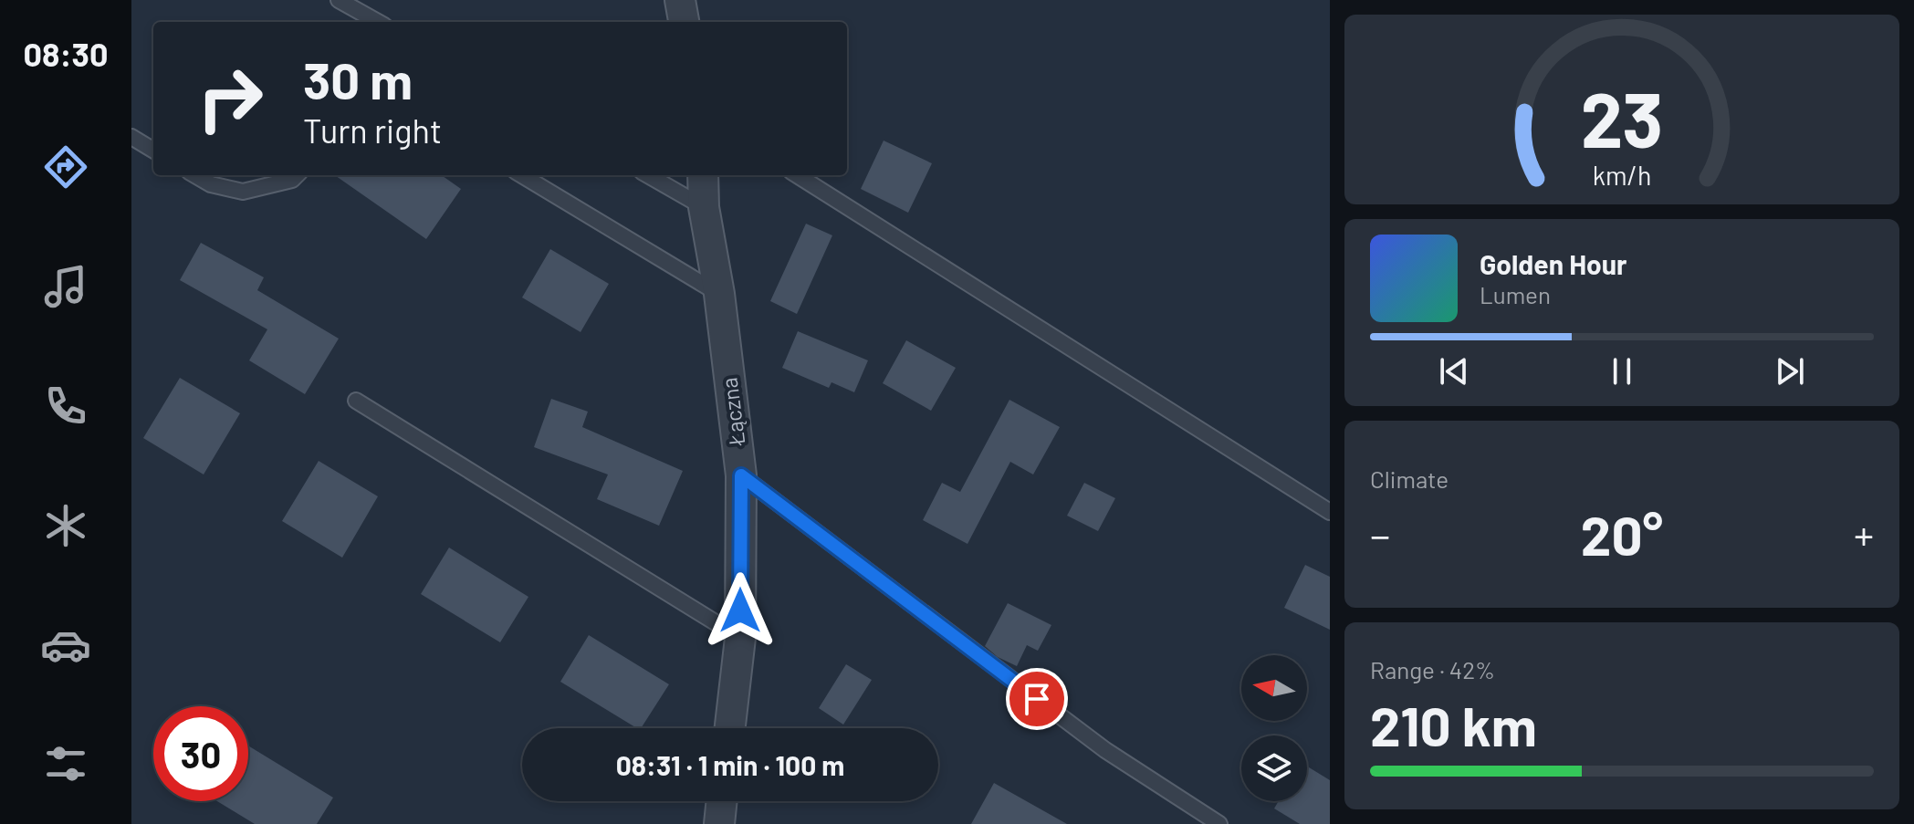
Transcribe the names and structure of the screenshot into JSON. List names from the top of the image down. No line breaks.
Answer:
{"streets":{"street":["Łączna"]},"north":"left","page":{"tabs":"08:30","turn":["30 m","Turn right"],"song":["Golden Hour","Lumen"],"tile":["Climate",["Range · 42%","210 km"]],"heat":["−","20°","+"],"limit":"30","trip":"08:31 · 1 min · 100 m","gauge":["23","km/h"]}}
